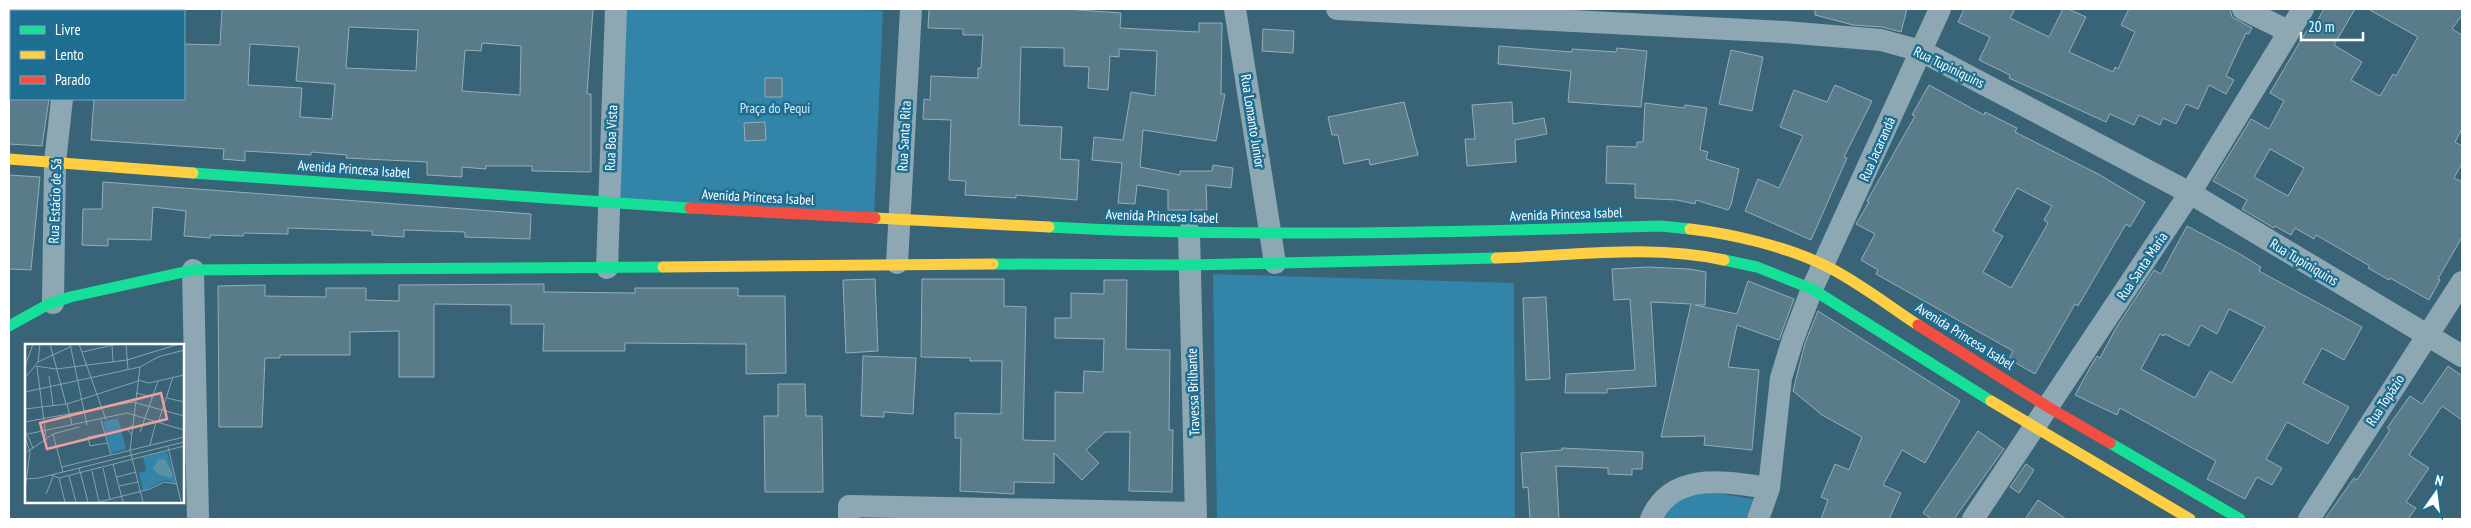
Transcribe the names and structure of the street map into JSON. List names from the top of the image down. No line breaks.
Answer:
{"streets":{"main road":["Avenida Princesa Isabel"],"street":["Rua Tupiniquins","Rua Lomanto Junior","Rua Santa Rita","Rua Boa Vista","Rua Jacarandá","Rua Estácio de Sá","Rua Santa Maria","Travessa Brilhante","Rua Topázio"]},"crossings":[["Rua Tupiniquins","Rua Jacarandá"],["Rua Tupiniquins","Rua Santa Maria"],["Rua Tupiniquins","Rua Topázio"],["Rua Lomanto Junior","Avenida Princesa Isabel"],["Rua Santa Rita","Avenida Princesa Isabel"],["Rua Boa Vista","Avenida Princesa Isabel"],["Rua Jacarandá","Avenida Princesa Isabel"],["Avenida Princesa Isabel","Rua Estácio de Sá"],["Avenida Princesa Isabel","Rua Santa Maria"],["Avenida Princesa Isabel","Travessa Brilhante"]],"parks":["Praça do Pequi"],"legend":["Livre","Lento","Parado"],"scale_bar":"20 m","north":"top"}
